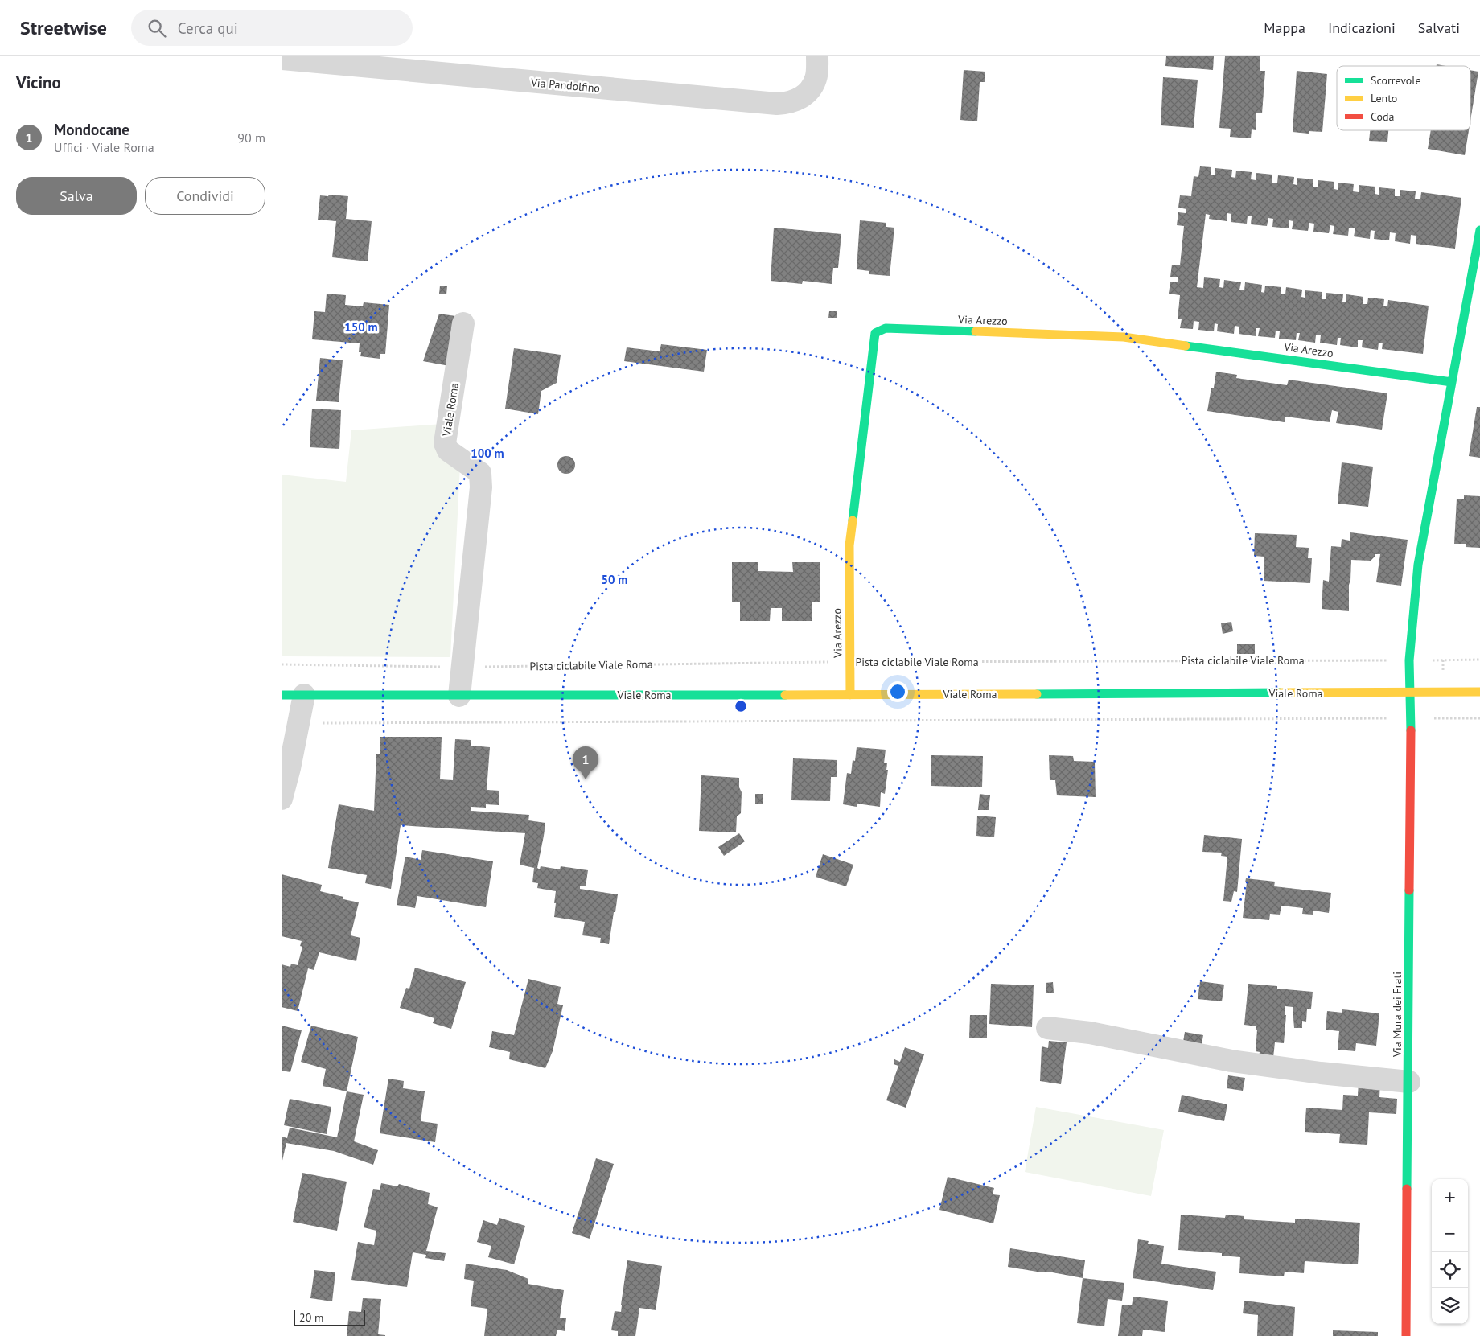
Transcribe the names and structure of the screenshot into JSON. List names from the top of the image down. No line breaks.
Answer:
{"streets":{"street":["Via Pandolfino","Via Arezzo","Viale Roma","Via Mura dei Frati"],"path":["Pista ciclabile Viale Roma"]},"crossings":[["Via Arezzo","Viale Roma"],["Via Arezzo","Pista ciclabile Viale Roma"],["Viale Roma","Pista ciclabile Viale Roma"],["Viale Roma","Via Mura dei Frati"]],"legend":["Scorrevole","Lento","Coda"],"scale_bar":"20 m","page":{"header":"Streetwise","search":"Cerca qui","nav":["Mappa","Indicazioni","Salvati"],"heading":"Vicino","list":[{"mark":"1","name":"Mondocane","note":"Uffici · Viale Roma","value":"90 m"}],"buttons":["Salva","Condividi"],"pins":"1","map_buttons":["+","−"],"scale":"20 m"},"rings":["150 m","100 m","50 m"]}
